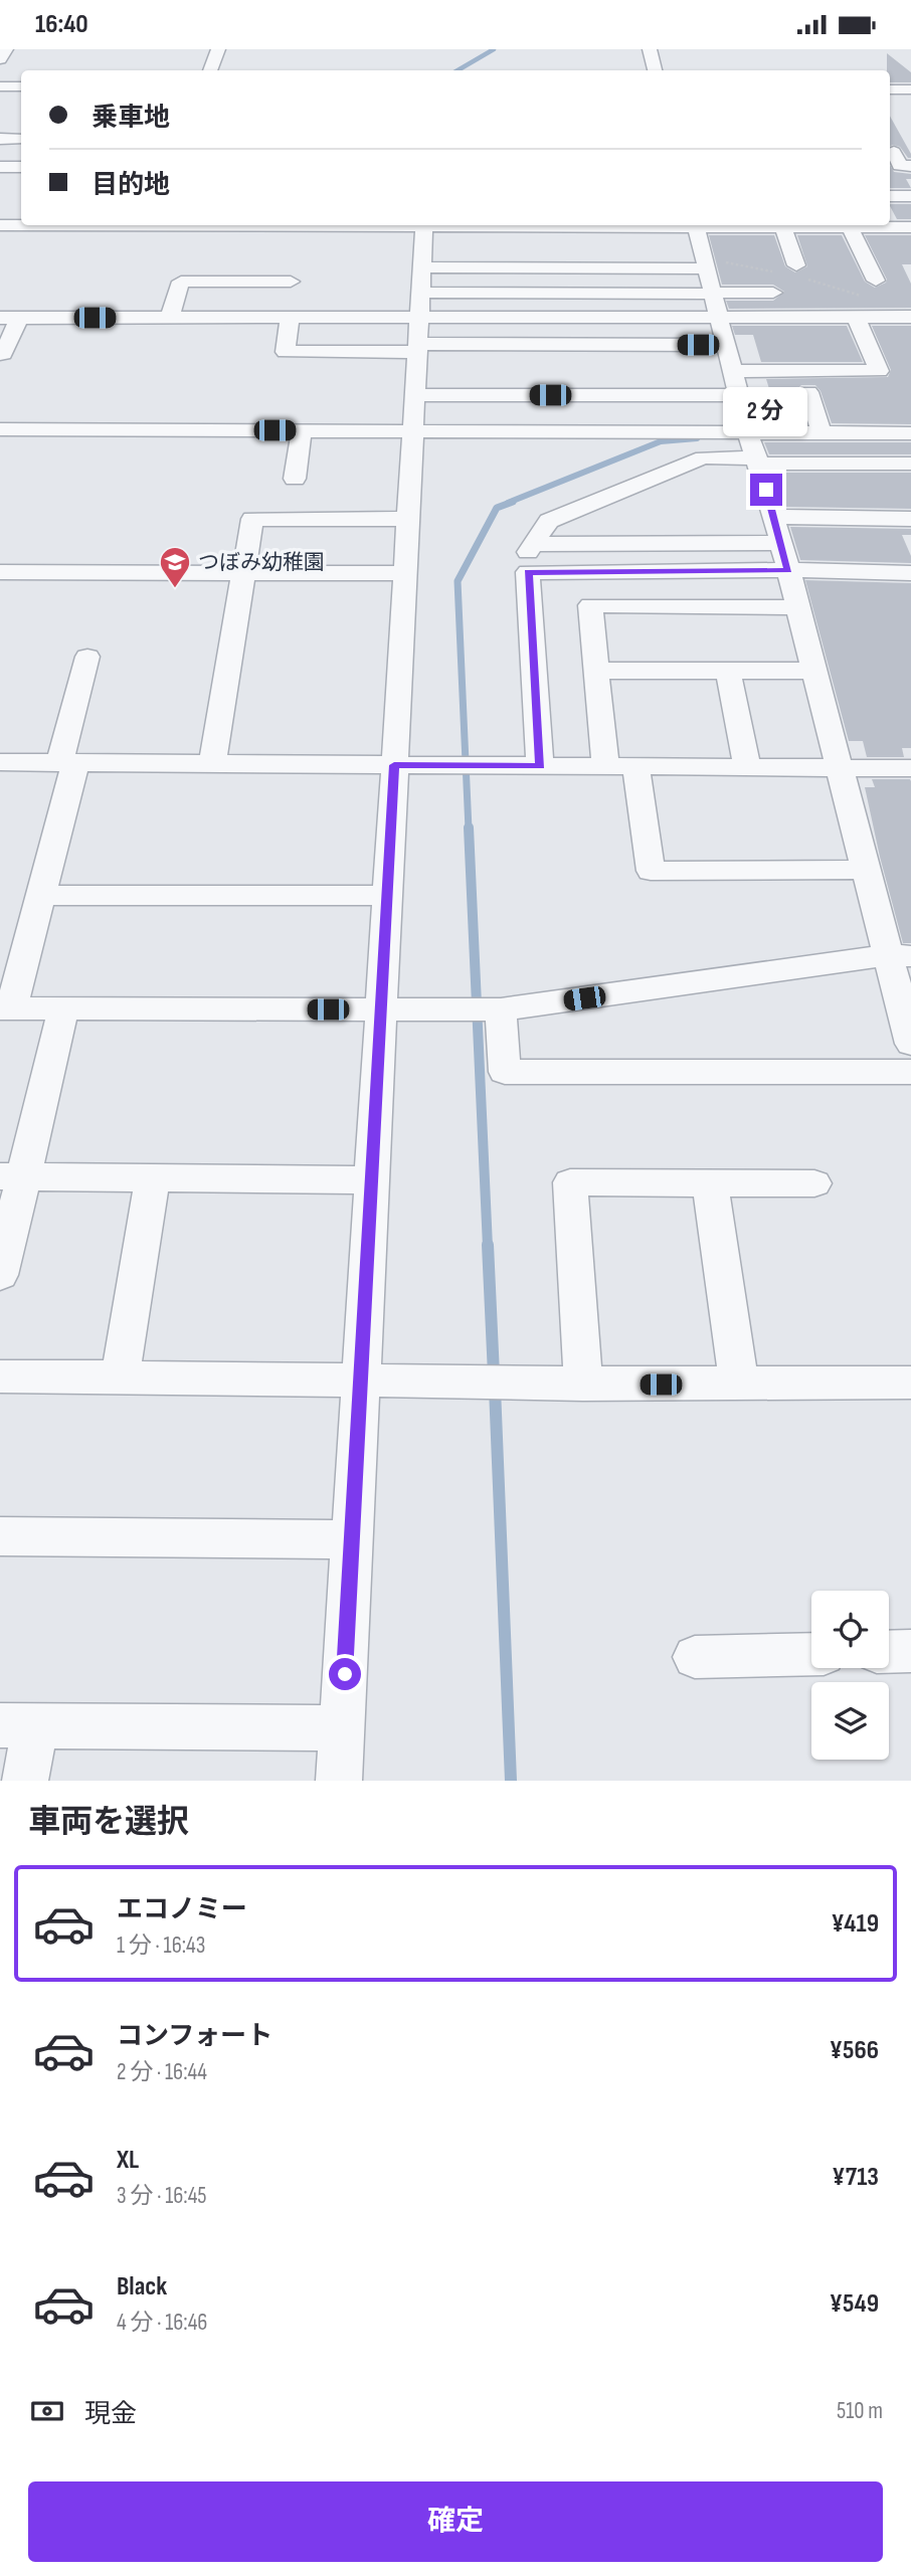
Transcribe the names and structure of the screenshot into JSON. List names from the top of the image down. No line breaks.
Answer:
{"places":{"school or university":["つぼみ幼稚園"]},"page":{"status":"16:40","banner":["乗車地","目的地"],"bubble":"2 分","heading":"車両を選択","list":[{"name":"エコノミー","note":"1 分 · 16:43","value":"¥419"},{"name":"コンフォート","note":"2 分 · 16:44","value":"¥566"},{"name":"XL","note":"3 分 · 16:45","value":"¥713"},{"name":"Black","note":"4 分 · 16:46","value":"¥549"}],"pay":["現金","510 m"],"buttons":"確定"}}
